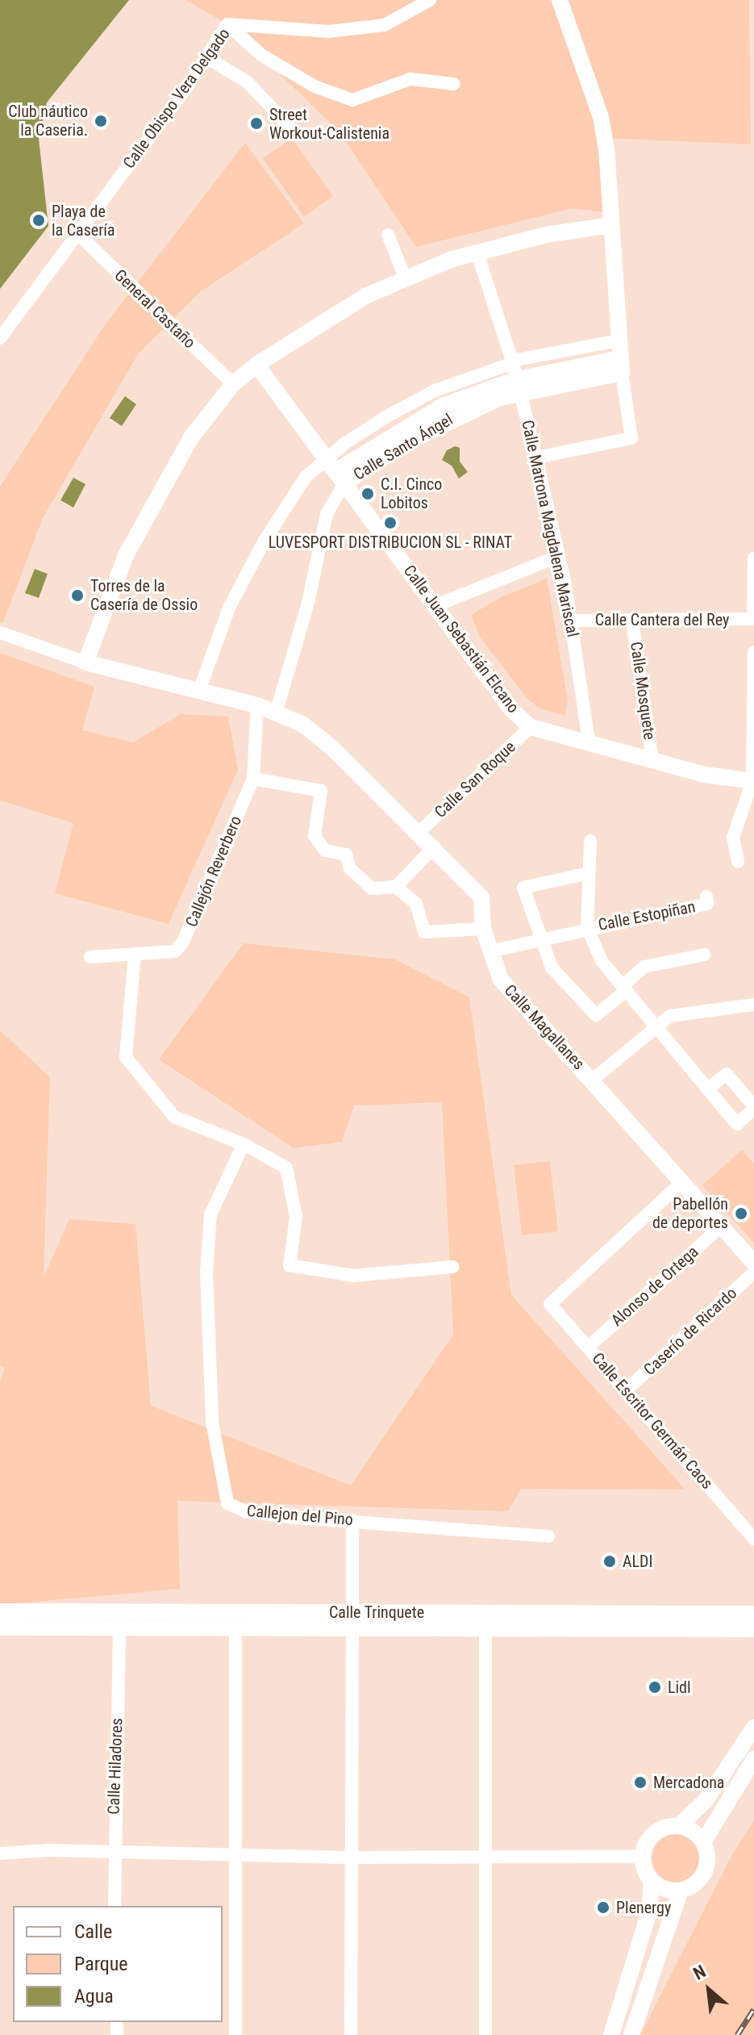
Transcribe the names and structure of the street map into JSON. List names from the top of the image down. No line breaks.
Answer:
{"streets":{"street":["Calle Obispo Vera Delgado","General Castaño","Calle Santo Ángel","Calle Matrona Magdalena Mariscal","Calle Cantera del Rey","Calle Juan Sebastián Elcano","Calle Mosquete","Calle San Roque","Callejón Reverbero","Calle Estopiñan","Calle Magallanes","Alonso de Ortega","Caserío de Ricardo","Calle Escritor Germán Caos","Callejon del Pino","Calle Trinquete","Calle Hiladores"]},"crossings":[["Calle Obispo Vera Delgado","General Castaño"],["Calle Santo Ángel","Calle Matrona Magdalena Mariscal"],["Calle Santo Ángel","Calle Juan Sebastián Elcano"],["Calle Santo Ángel","Calle Magallanes"],["Calle Matrona Magdalena Mariscal","Calle Cantera del Rey"],["Calle Matrona Magdalena Mariscal","Calle Juan Sebastián Elcano"],["Calle Cantera del Rey","Calle Mosquete"],["Calle Juan Sebastián Elcano","Calle Mosquete"],["Calle Juan Sebastián Elcano","Calle San Roque"],["Calle San Roque","Calle Magallanes"],["Callejón Reverbero","Calle Magallanes"],["Calle Estopiñan","Calle Magallanes"],["Calle Magallanes","Alonso de Ortega"],["Calle Magallanes","Calle Escritor Germán Caos"],["Alonso de Ortega","Calle Escritor Germán Caos"],["Caserío de Ricardo","Calle Escritor Germán Caos"],["Calle Trinquete","Calle Hiladores"]],"places":["Club náutico la Caseria.","Street Workout-Calistenia","Playa de la Casería","C.I. Cinco Lobitos","LUVESPORT DISTRIBUCION SL - RINAT","Torres de la Casería de Ossio","Pabellón de deportes","ALDI","Lidl","Mercadona","Plenergy"],"legend":["Calle","Parque","Agua"],"north":"top left"}
